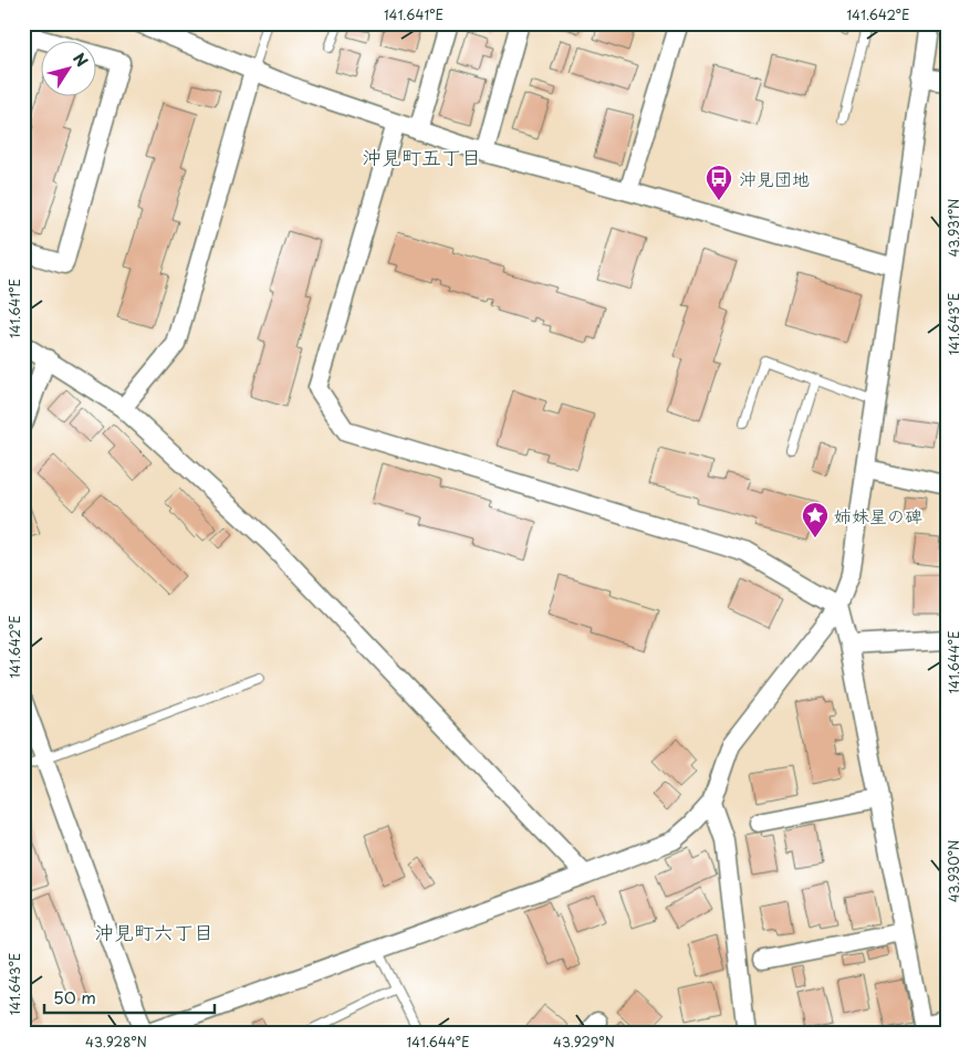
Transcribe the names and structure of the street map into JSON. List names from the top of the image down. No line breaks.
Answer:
{"districts":["沖見町五丁目","沖見町六丁目"],"places":{"bus stop":["沖見団地"],"place":["姉妹星の碑"]},"scale_bar":"50 m","north":"top right","coordinates":["141.641°E","141.642°E","43.931°N","141.643°E","141.644°E","43.930°N","43.928°N","43.929°N"]}
